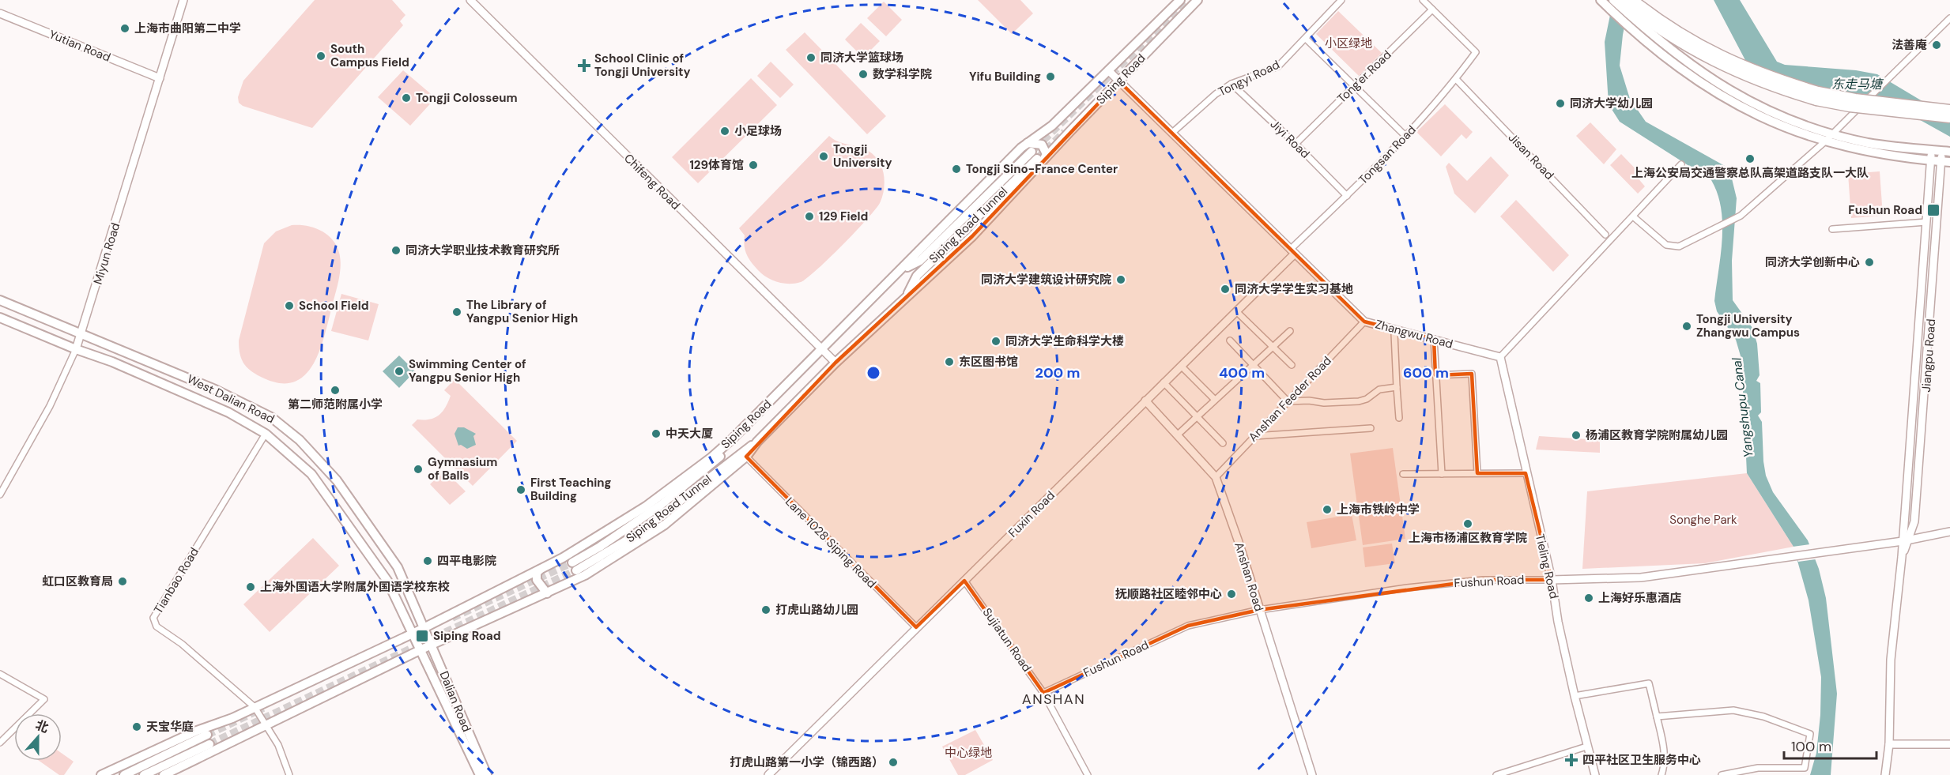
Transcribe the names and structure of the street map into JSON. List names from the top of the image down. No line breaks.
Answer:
{"streets":{"main road":["Siping Road","Siping Road Tunnel","West Dalian Road","Dalian Road"],"street":["Yutian Road","Tong'er Road","Tongyi Road","Jiyi Road","Tongsan Road","Jisan Road","Chifeng Road","Miyun Road","Zhangwu Road","Jiangpu Road","Anshan Feeder Road","Fuxin Road","Lane 1028 Siping Road","Tieling Road","Anshan Road","Tianbao Road","Fushun Road","Sujiatun Road"]},"crossings":[["Yutian Road","Miyun Road"],["Tong'er Road","Jiyi Road"],["Tong'er Road","Tongsan Road"],["Tongyi Road","Jiyi Road"],["Tongyi Road","Zhangwu Road"],["Siping Road","Chifeng Road"],["Siping Road","Siping Road Tunnel"],["Siping Road","Zhangwu Road"],["Siping Road","West Dalian Road"],["Siping Road","Lane 1028 Siping Road"],["Siping Road","Tianbao Road"],["Siping Road","Dalian Road"],["Jiyi Road","Tongsan Road"],["Tongsan Road","Jisan Road"],["Tongsan Road","Zhangwu Road"],["Tongsan Road","Fuxin Road"],["Miyun Road","West Dalian Road"],["Zhangwu Road","Anshan Feeder Road"],["Zhangwu Road","Fuxin Road"],["Zhangwu Road","Tieling Road"],["Jiangpu Road","Fushun Road"],["West Dalian Road","Tianbao Road"],["West Dalian Road","Dalian Road"],["Anshan Feeder Road","Anshan Road"],["Fuxin Road","Lane 1028 Siping Road"],["Fuxin Road","Anshan Road"],["Fuxin Road","Sujiatun Road"],["Tieling Road","Fushun Road"],["Anshan Road","Fushun Road"],["Fushun Road","Sujiatun Road"]],"districts":["ANSHAN"],"water":["东走马塘","Yangshupu Canal"],"parks":["小区绿地","Songhe Park","中心绿地"],"places":{"other":["上海市曲阳第二中学","法善庵","South Campus Field","同济大学篮球场","数学科学院","Yifu Building","Tongji Colosseum","同济大学幼儿园","小足球场","Tongji University","上海公安局交通警察总队高架道路支队一大队","129体育馆","Tongji Sino-France Center","129 Field","同济大学职业技术教育研究所","同济大学创新中心","同济大学建筑设计研究院","同济大学学生实习基地","School Field","The Library of Yangpu Senior High","Tongji University Zhangwu Campus","同济大学生命科学大楼","东区图书馆","Swimming Center of Yangpu Senior High","第二师范附属小学","中天大厦","杨浦区教育学院附属幼儿园","Gymnasium of Balls","First Teaching Building","上海市铁岭中学","上海市杨浦区教育学院","四平电影院","虹口区教育局","上海外国语大学附属外国语学校东校","抚顺路社区睦邻中心","上海好乐惠酒店","打虎山路幼儿园","天宝华庭","打虎山路第一小学（锦西路）"],"health":["School Clinic of Tongji University","四平社区卫生服务中心"],"transit":["Fushun Road","Siping Road"]},"scale_bar":"100 m","north":"top","rings":["200 m","400 m","600 m"]}
